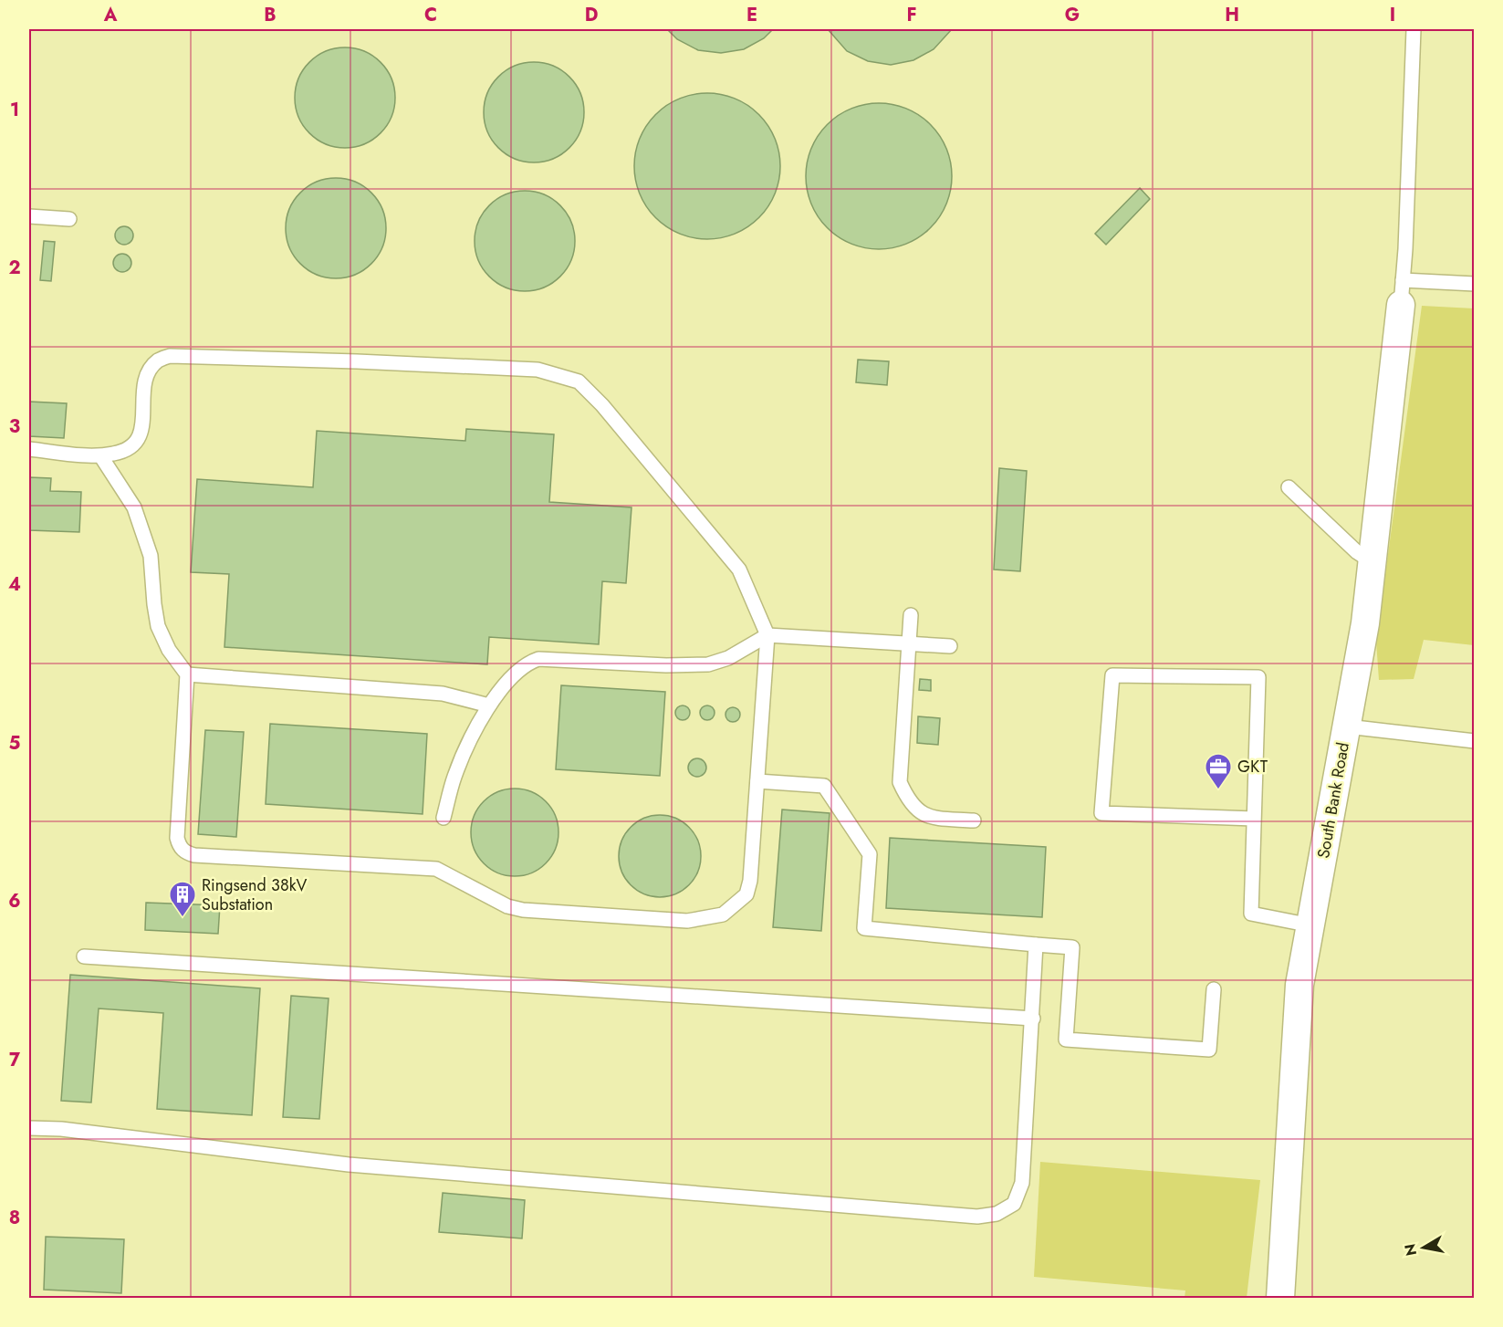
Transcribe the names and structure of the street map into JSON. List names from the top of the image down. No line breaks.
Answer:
{"streets":{"street":["South Bank Road"]},"places":{"office":["GKT"],"building":["Ringsend 38kV Substation"]},"north":"left","grid":{"columns":["A","B","C","D","E","F","G","H","I"],"rows":["1","2","3","4","5","6","7","8"]}}
